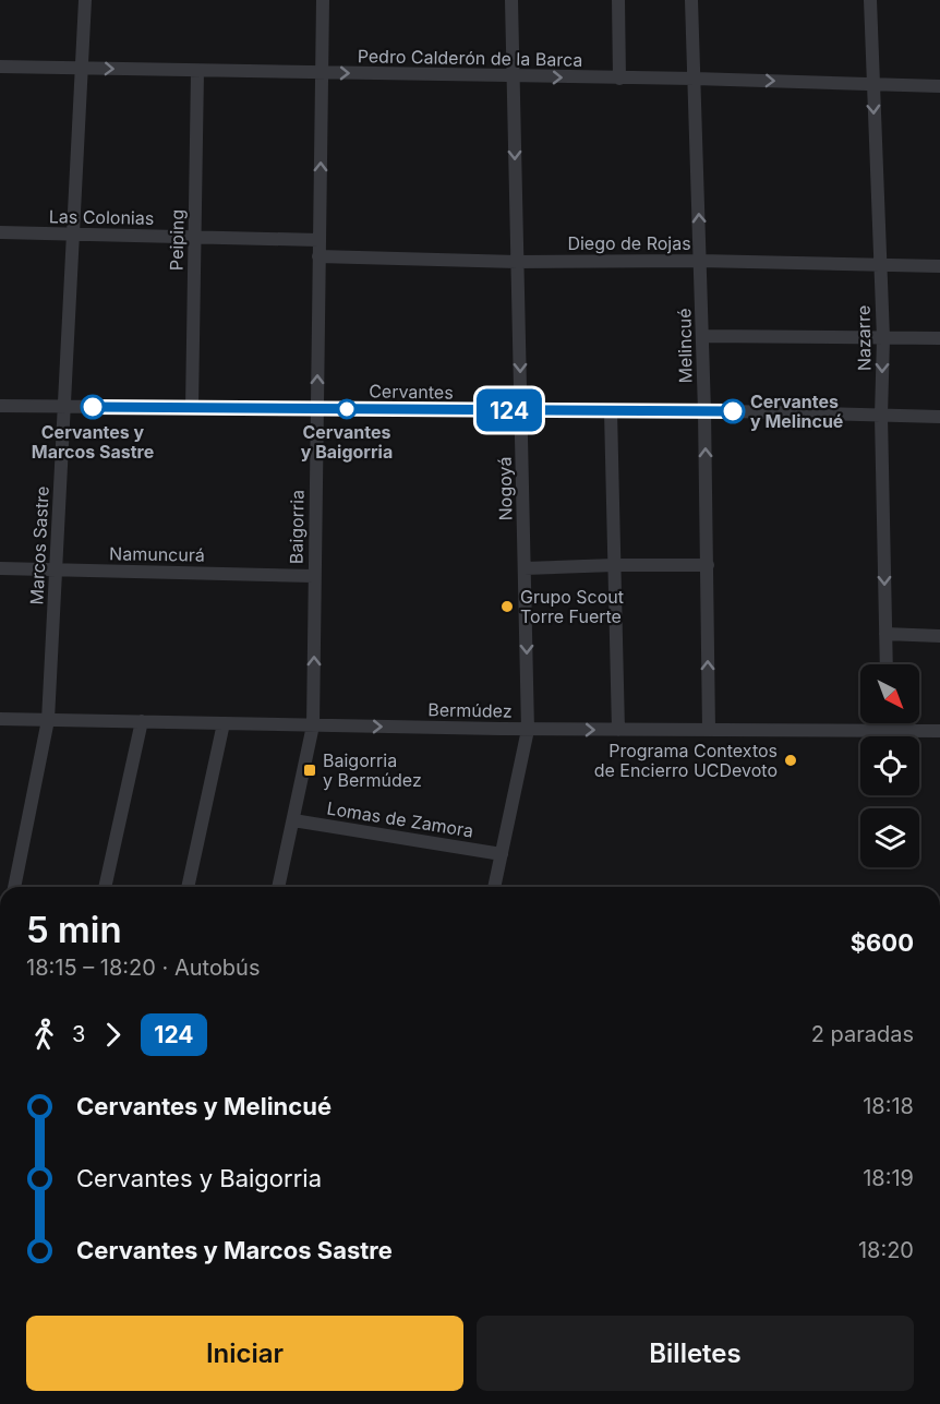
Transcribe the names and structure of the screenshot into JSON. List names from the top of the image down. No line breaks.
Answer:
{"streets":{"street":["Pedro Calderón de la Barca","Las Colonias","Peiping","Diego de Rojas","Nazarre","Melincué","Cervantes","Nogoyá","Baigorria","Marcos Sastre","Namuncurá","Bermúdez","Lomas de Zamora"]},"crossings":[["Pedro Calderón de la Barca","Peiping"],["Pedro Calderón de la Barca","Nazarre"],["Pedro Calderón de la Barca","Melincué"],["Pedro Calderón de la Barca","Nogoyá"],["Pedro Calderón de la Barca","Baigorria"],["Pedro Calderón de la Barca","Marcos Sastre"],["Las Colonias","Peiping"],["Las Colonias","Baigorria"],["Las Colonias","Marcos Sastre"],["Peiping","Cervantes"],["Diego de Rojas","Nazarre"],["Diego de Rojas","Melincué"],["Diego de Rojas","Nogoyá"],["Diego de Rojas","Baigorria"],["Nazarre","Cervantes"],["Melincué","Cervantes"],["Melincué","Bermúdez"],["Cervantes","Nogoyá"],["Cervantes","Baigorria"],["Cervantes","Marcos Sastre"],["Nogoyá","Bermúdez"],["Nogoyá","Lomas de Zamora"],["Baigorria","Namuncurá"],["Baigorria","Bermúdez"],["Baigorria","Lomas de Zamora"],["Marcos Sastre","Namuncurá"],["Marcos Sastre","Bermúdez"]],"one_way":["Pedro Calderón de la Barca","Nazarre","Baigorria"],"places":{"other":["Cervantes y Marcos Sastre","Cervantes y Baigorria","Cervantes y Melincué","Grupo Scout Torre Fuerte","Programa Contextos de Encierro UCDevoto"],"transit":["Baigorria y Bermúdez"]},"lines":["bus line 124"],"north":"bottom right","page":{"on_map":"124","heading":["5 min","18:15 – 18:20 · Autobús","$600"],"legs":["3","124","2 paradas"],"list":[{"name":"Cervantes y Melincué","value":"18:18"},{"name":"Cervantes y Baigorria","value":"18:19"},{"name":"Cervantes y Marcos Sastre","value":"18:20"}],"buttons":["Iniciar","Billetes"]}}
